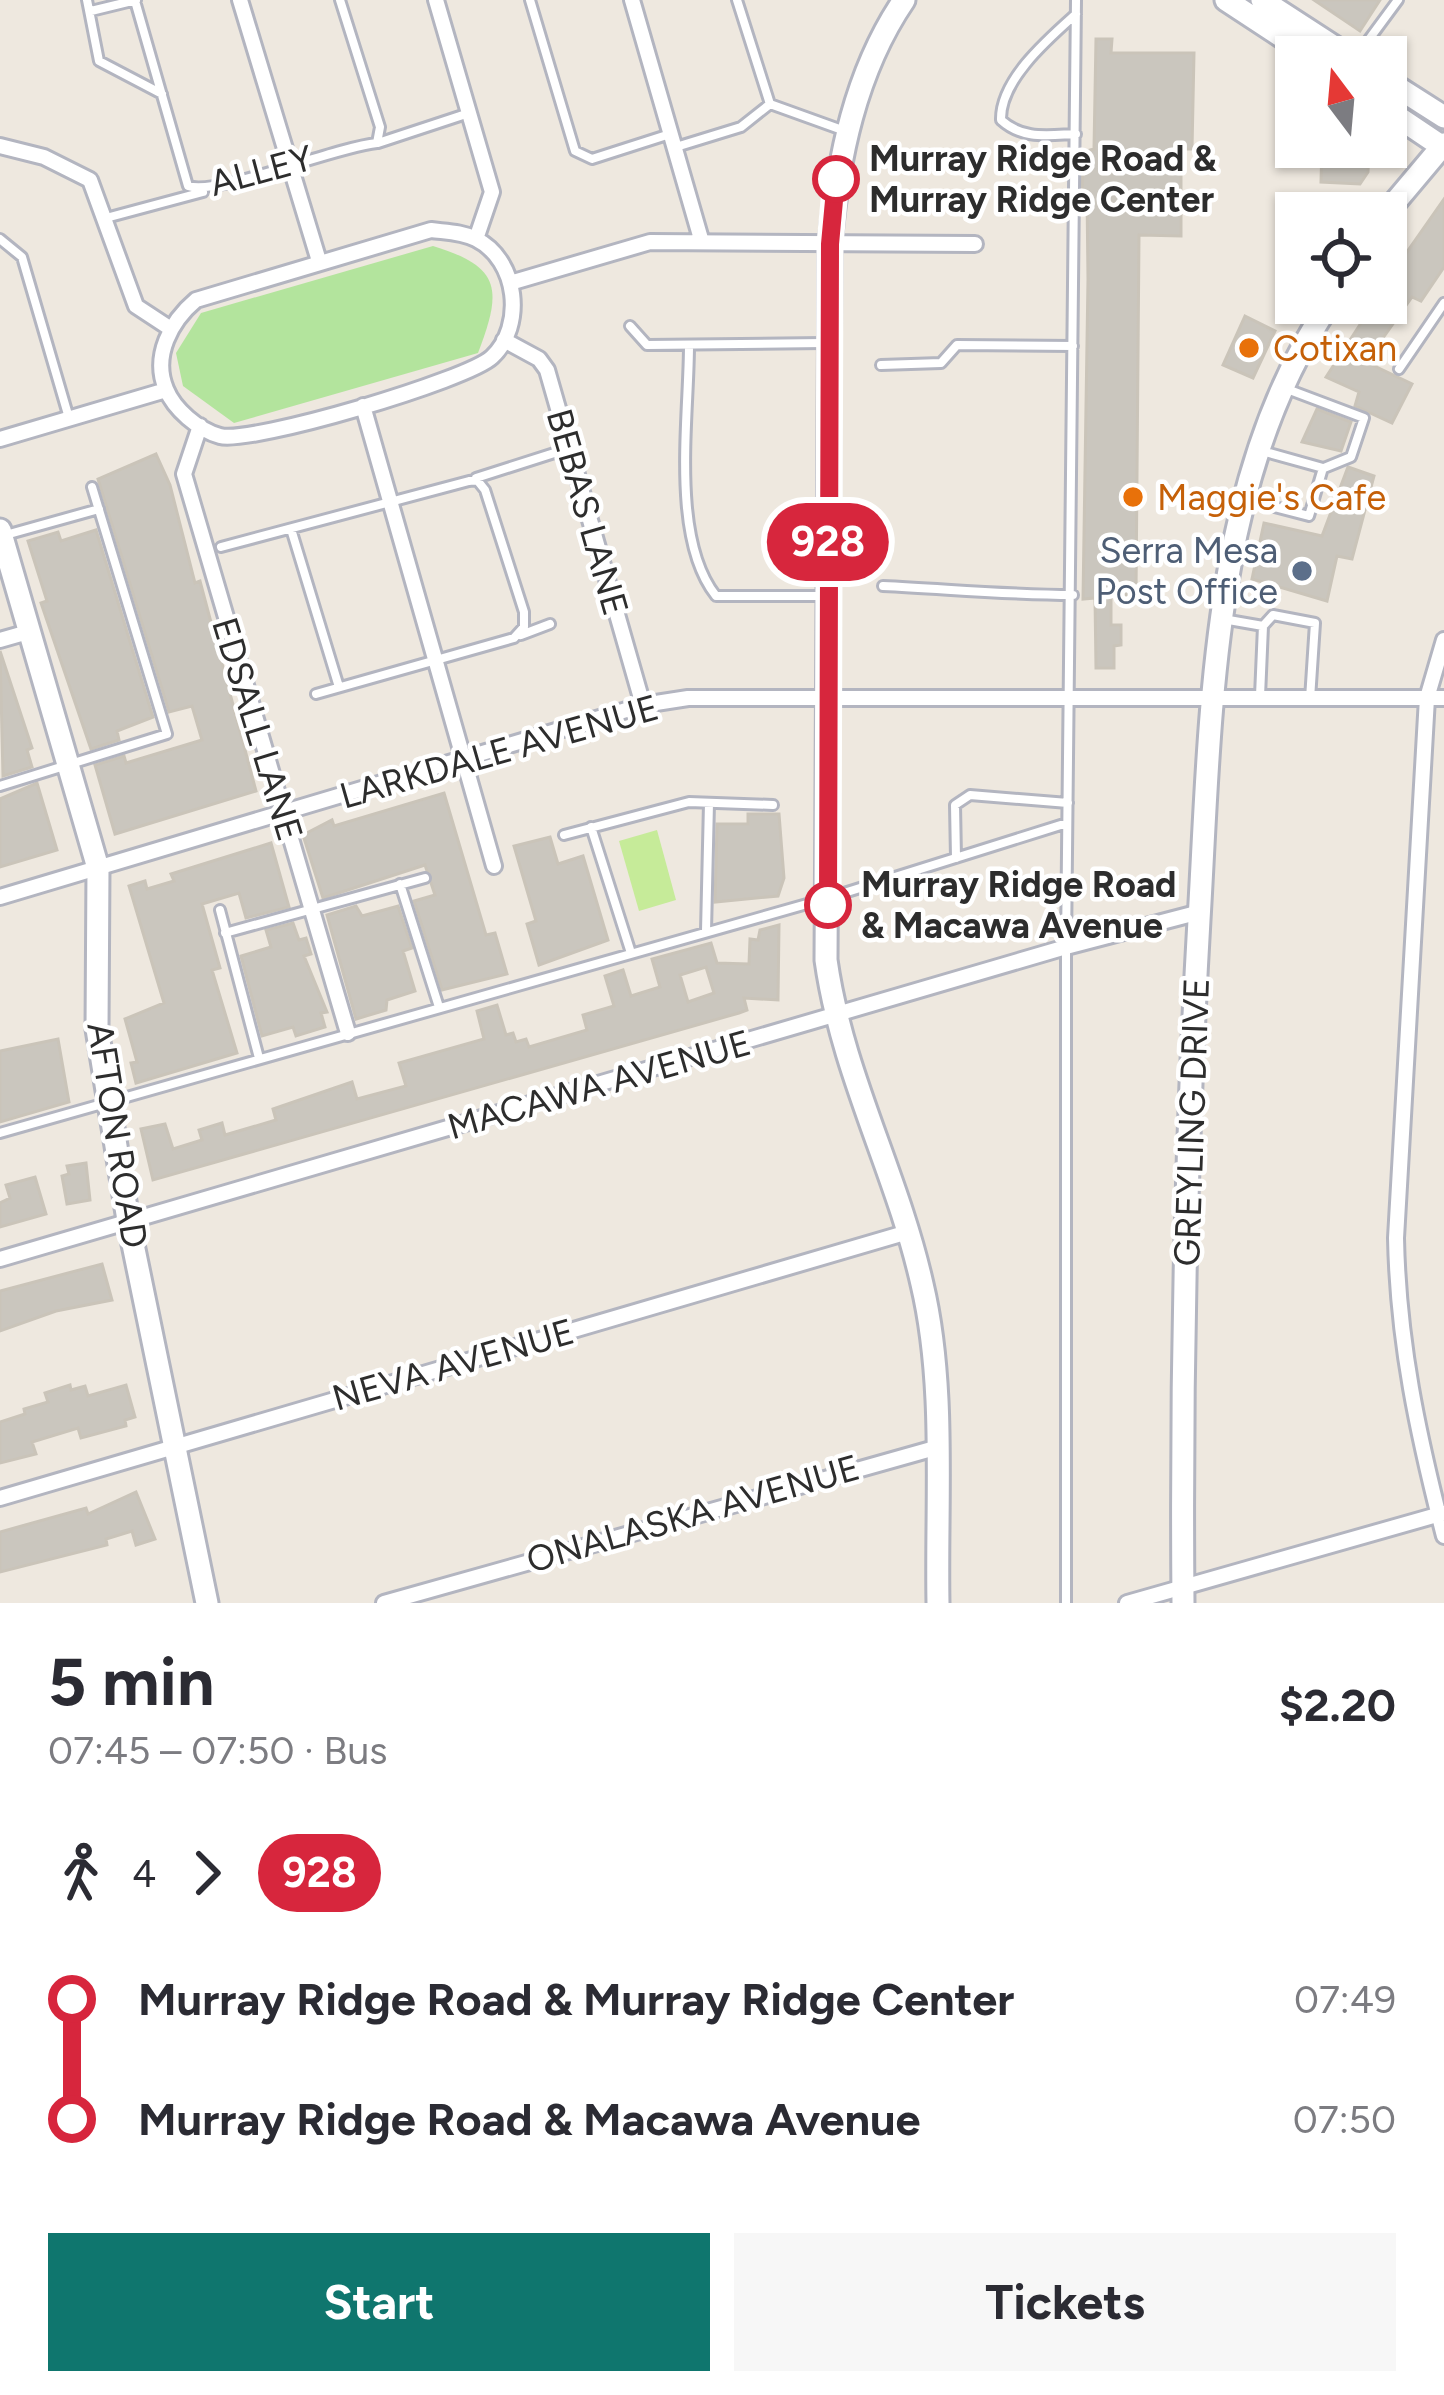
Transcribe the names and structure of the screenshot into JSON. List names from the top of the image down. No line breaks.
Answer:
{"streets":{"street":["BEBAS LANE","EDSALL LANE","LARKDALE AVENUE","MACAWA AVENUE","GREYLING DRIVE","AFTON ROAD","NEVA AVENUE","ONALASKA AVENUE"],"lane":["ALLEY"]},"crossings":[["BEBAS LANE","LARKDALE AVENUE"],["EDSALL LANE","LARKDALE AVENUE"],["LARKDALE AVENUE","GREYLING DRIVE"],["LARKDALE AVENUE","AFTON ROAD"],["MACAWA AVENUE","GREYLING DRIVE"],["MACAWA AVENUE","AFTON ROAD"],["AFTON ROAD","NEVA AVENUE"]],"places":["Murray Ridge Road & Murray Ridge Center","Cotixan","Maggie's Cafe","Serra Mesa Post Office","Murray Ridge Road & Macawa Avenue"],"lines":["bus line 928"],"north":"top","page":{"on_map":"928","heading":["5 min","07:45 – 07:50 · Bus","$2.20"],"legs":["4","928"],"list":[{"name":"Murray Ridge Road & Murray Ridge Center","value":"07:49"},{"name":"Murray Ridge Road & Macawa Avenue","value":"07:50"}],"buttons":["Start","Tickets"]}}
